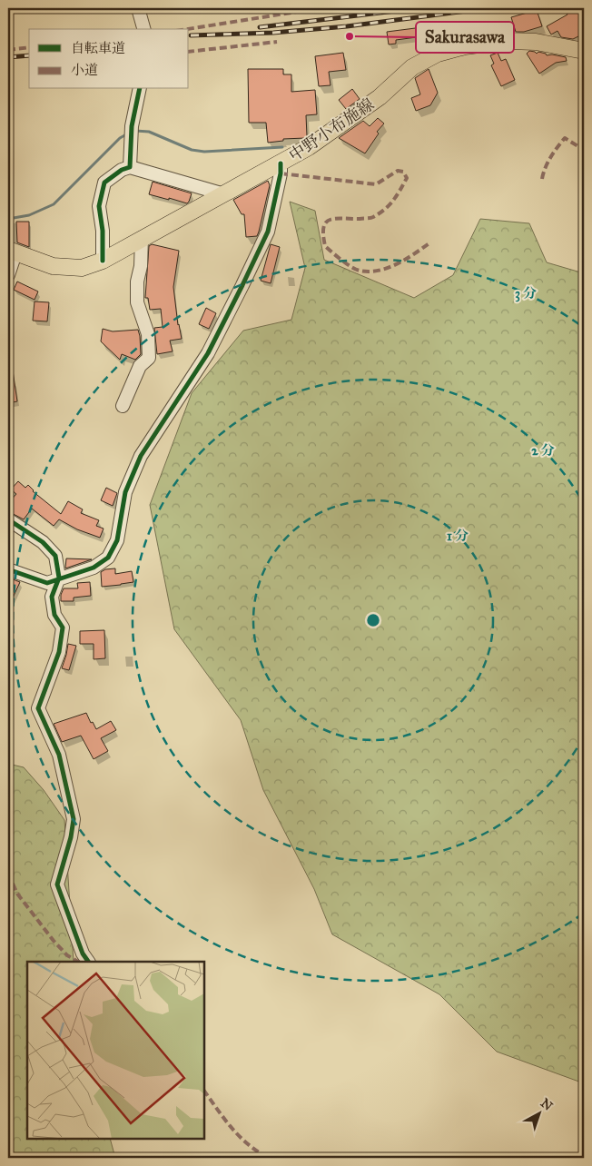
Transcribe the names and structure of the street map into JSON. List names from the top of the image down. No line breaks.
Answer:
{"streets":{"main road":["中野小布施線"]},"places":["Sakurasawa"],"legend":["自転車道","小道"],"north":"top right","rings":["3 分","2 分","1 分"]}
